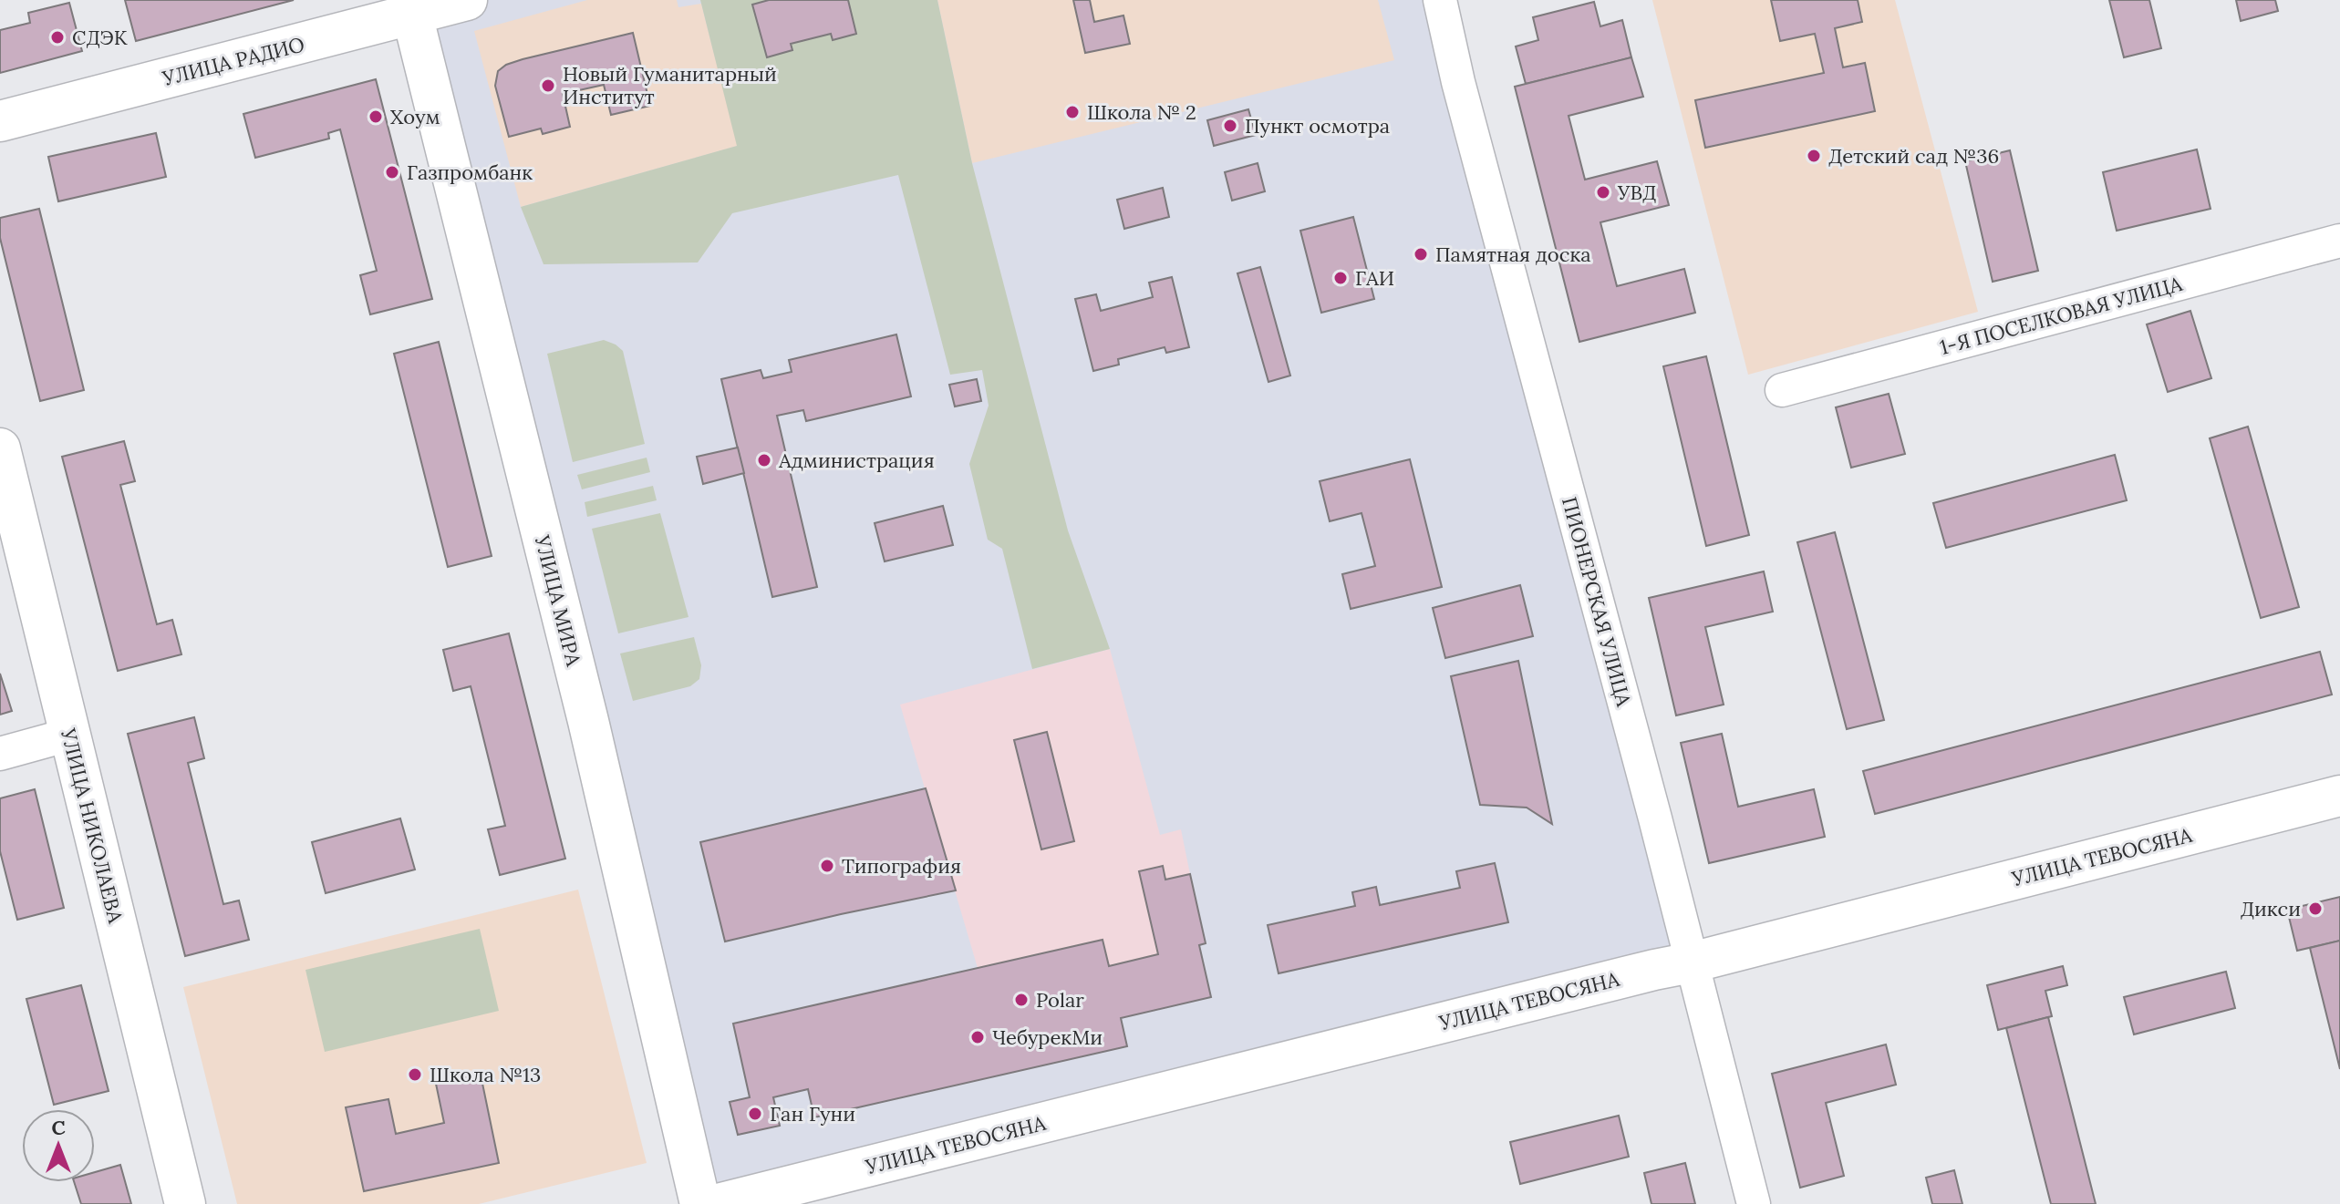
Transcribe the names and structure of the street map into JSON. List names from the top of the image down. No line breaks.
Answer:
{"streets":{"main road":["УЛИЦА РАДИО","УЛИЦА МИРА","УЛИЦА НИКОЛАЕВА","УЛИЦА ТЕВОСЯНА"],"street":["1-Я ПОСЕЛКОВАЯ УЛИЦА","ПИОНЕРСКАЯ УЛИЦА"]},"crossings":[["УЛИЦА РАДИО","УЛИЦА МИРА"],["ПИОНЕРСКАЯ УЛИЦА","УЛИЦА ТЕВОСЯНА"]],"places":["СДЭК","Новый Гуманитарный Институт","Школа № 2","Хоум","Пункт осмотра","Детский сад №36","Газпромбанк","УВД","Памятная доска","ГАИ","Администрация","Типография","Дикси","Polar","ЧебурекМи","Школа №13","Ган Гуни"],"north":"top"}
